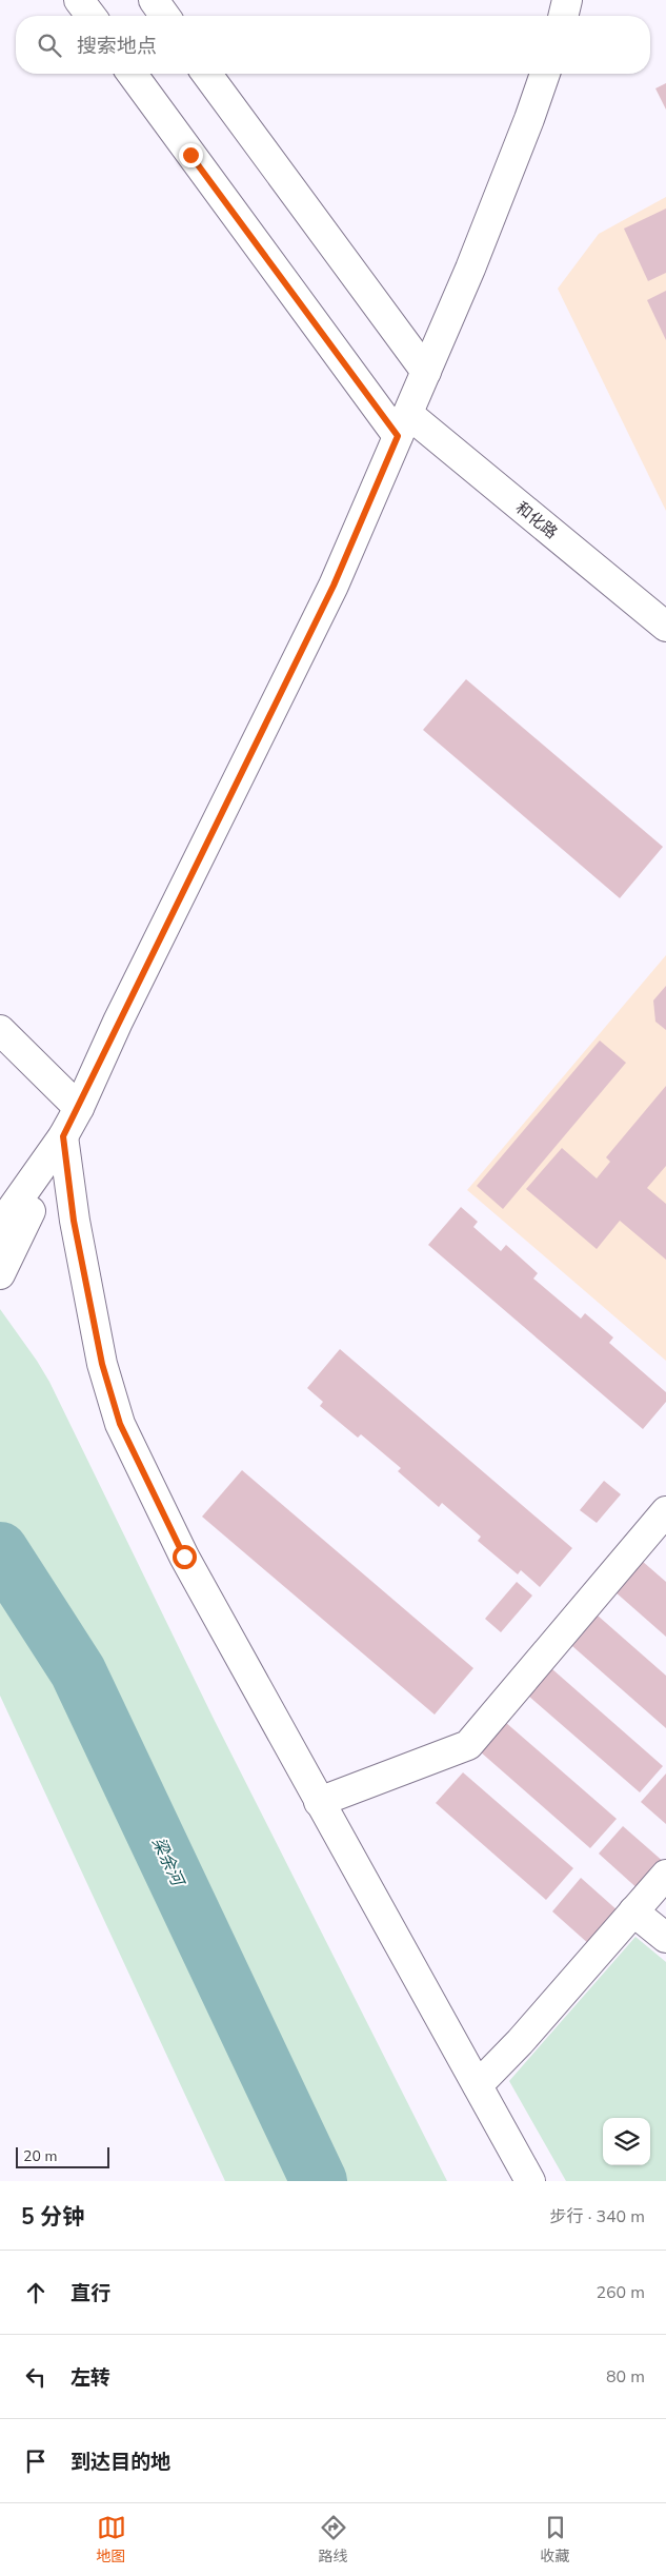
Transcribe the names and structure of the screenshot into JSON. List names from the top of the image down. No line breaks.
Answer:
{"streets":{"main road":["和化路"]},"water":["梁余河"],"scale_bar":"20 m","page":{"search":"搜索地点","scale":"20 m","heading":["5 分钟","步行 · 340 m"],"list":[["直行","260 m"],["左转","80 m"],"到达目的地"],"nav":["地图","路线","收藏"]}}
